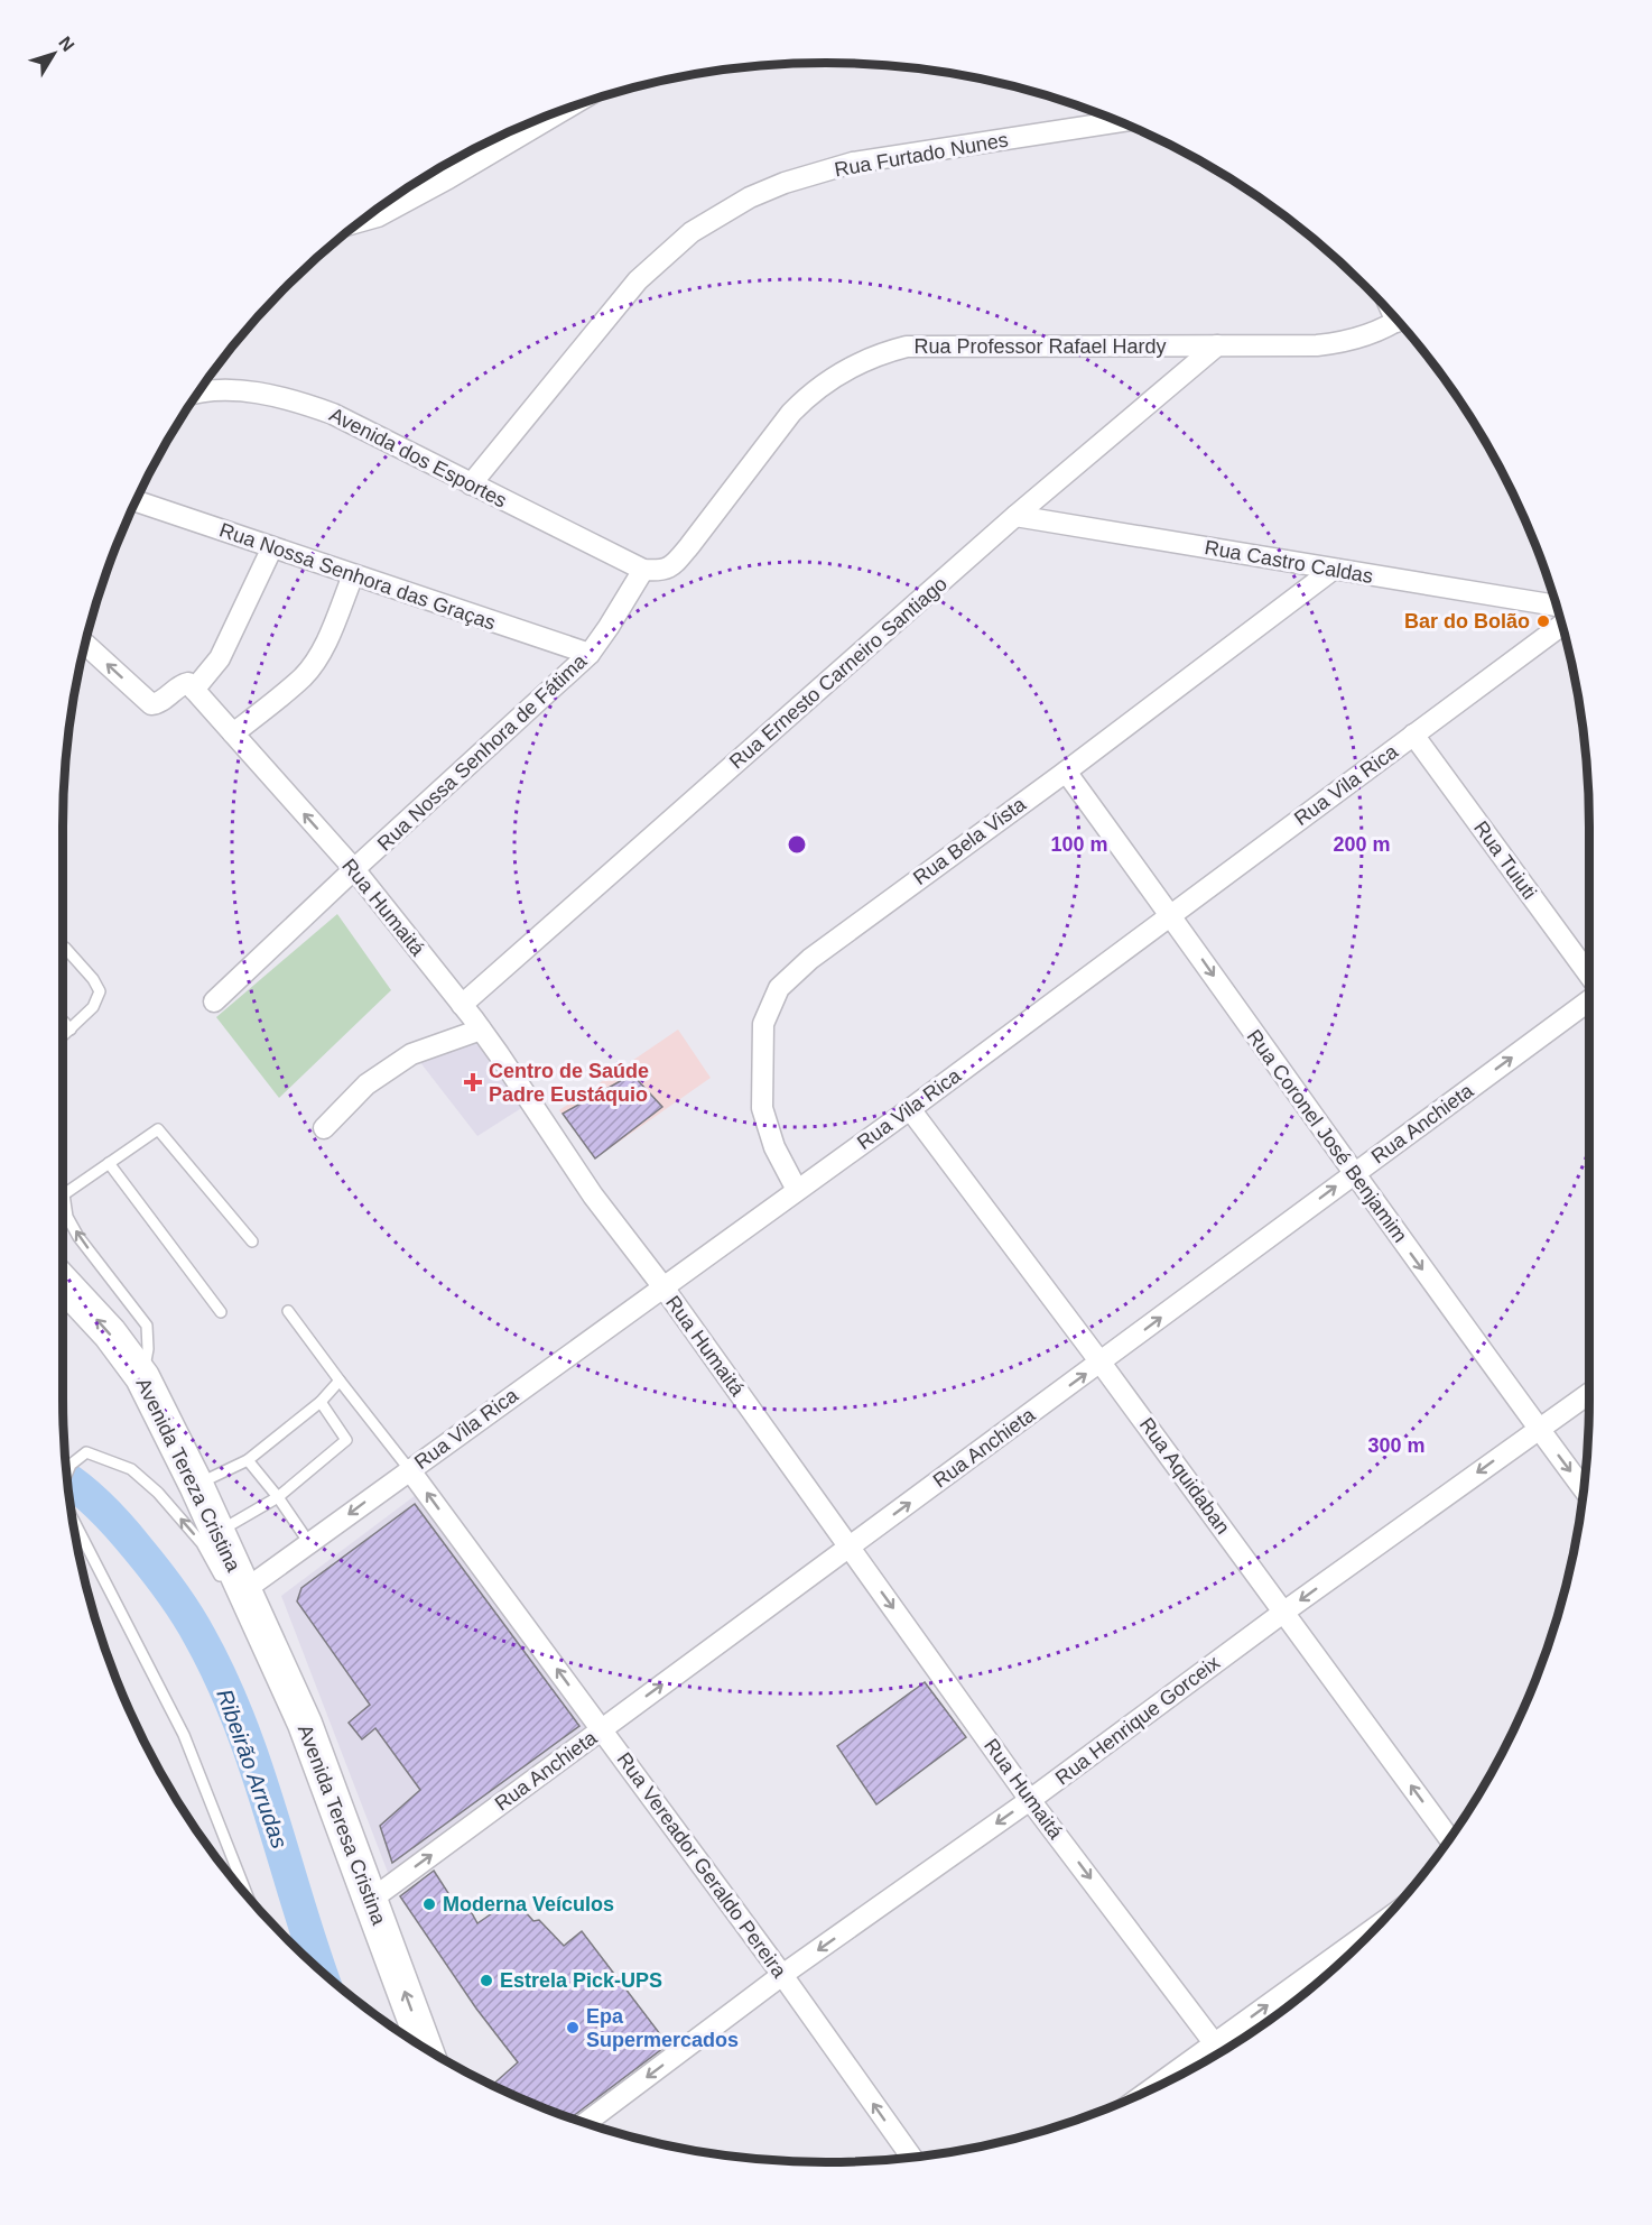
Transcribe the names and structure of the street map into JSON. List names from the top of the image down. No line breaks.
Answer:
{"streets":{"highway":["Avenida Tereza Cristina","Avenida Teresa Cristina"],"street":["Rua Furtado Nunes","Rua Professor Rafael Hardy","Avenida dos Esportes","Rua Castro Caldas","Rua Nossa Senhora das Graças","Rua Ernesto Carneiro Santiago","Rua Nossa Senhora de Fátima","Rua Vila Rica","Rua Bela Vista","Rua Tuiuti","Rua Humaitá","Rua Anchieta","Rua Coronel José Benjamim","Rua Aquidaban","Rua Henrique Gorceix","Rua Vereador Geraldo Pereira"]},"crossings":[["Rua Furtado Nunes","Avenida dos Esportes"],["Rua Professor Rafael Hardy","Avenida dos Esportes"],["Rua Professor Rafael Hardy","Rua Ernesto Carneiro Santiago"],["Rua Professor Rafael Hardy","Rua Nossa Senhora de Fátima"],["Avenida dos Esportes","Rua Nossa Senhora de Fátima"],["Rua Castro Caldas","Rua Ernesto Carneiro Santiago"],["Rua Castro Caldas","Rua Bela Vista"],["Rua Nossa Senhora das Graças","Rua Nossa Senhora de Fátima"],["Rua Ernesto Carneiro Santiago","Rua Humaitá"],["Rua Nossa Senhora de Fátima","Rua Humaitá"],["Rua Vila Rica","Rua Bela Vista"],["Rua Vila Rica","Rua Tuiuti"],["Rua Vila Rica","Rua Humaitá"],["Rua Vila Rica","Rua Coronel José Benjamim"],["Rua Vila Rica","Avenida Tereza Cristina"],["Rua Vila Rica","Rua Aquidaban"],["Rua Vila Rica","Avenida Teresa Cristina"],["Rua Vila Rica","Rua Vereador Geraldo Pereira"],["Rua Bela Vista","Rua Coronel José Benjamim"],["Rua Humaitá","Rua Anchieta"],["Rua Humaitá","Rua Henrique Gorceix"],["Rua Anchieta","Rua Coronel José Benjamim"],["Rua Anchieta","Rua Aquidaban"],["Rua Anchieta","Avenida Teresa Cristina"],["Rua Anchieta","Rua Vereador Geraldo Pereira"],["Rua Coronel José Benjamim","Rua Henrique Gorceix"],["Avenida Tereza Cristina","Avenida Teresa Cristina"],["Rua Aquidaban","Rua Henrique Gorceix"],["Rua Henrique Gorceix","Rua Vereador Geraldo Pereira"]],"one_way":["Rua Anchieta","Rua Coronel José Benjamim","Rua Henrique Gorceix","Rua Vereador Geraldo Pereira"],"water":["Ribeirão Arrudas"],"places":{"other":["Bar do Bolão","Moderna Veículos","Estrela Pick-UPS","Epa Supermercados"],"health":["Centro de Saúde Padre Eustáquio"]},"north":"top right","rings":["100 m","200 m","300 m"]}
